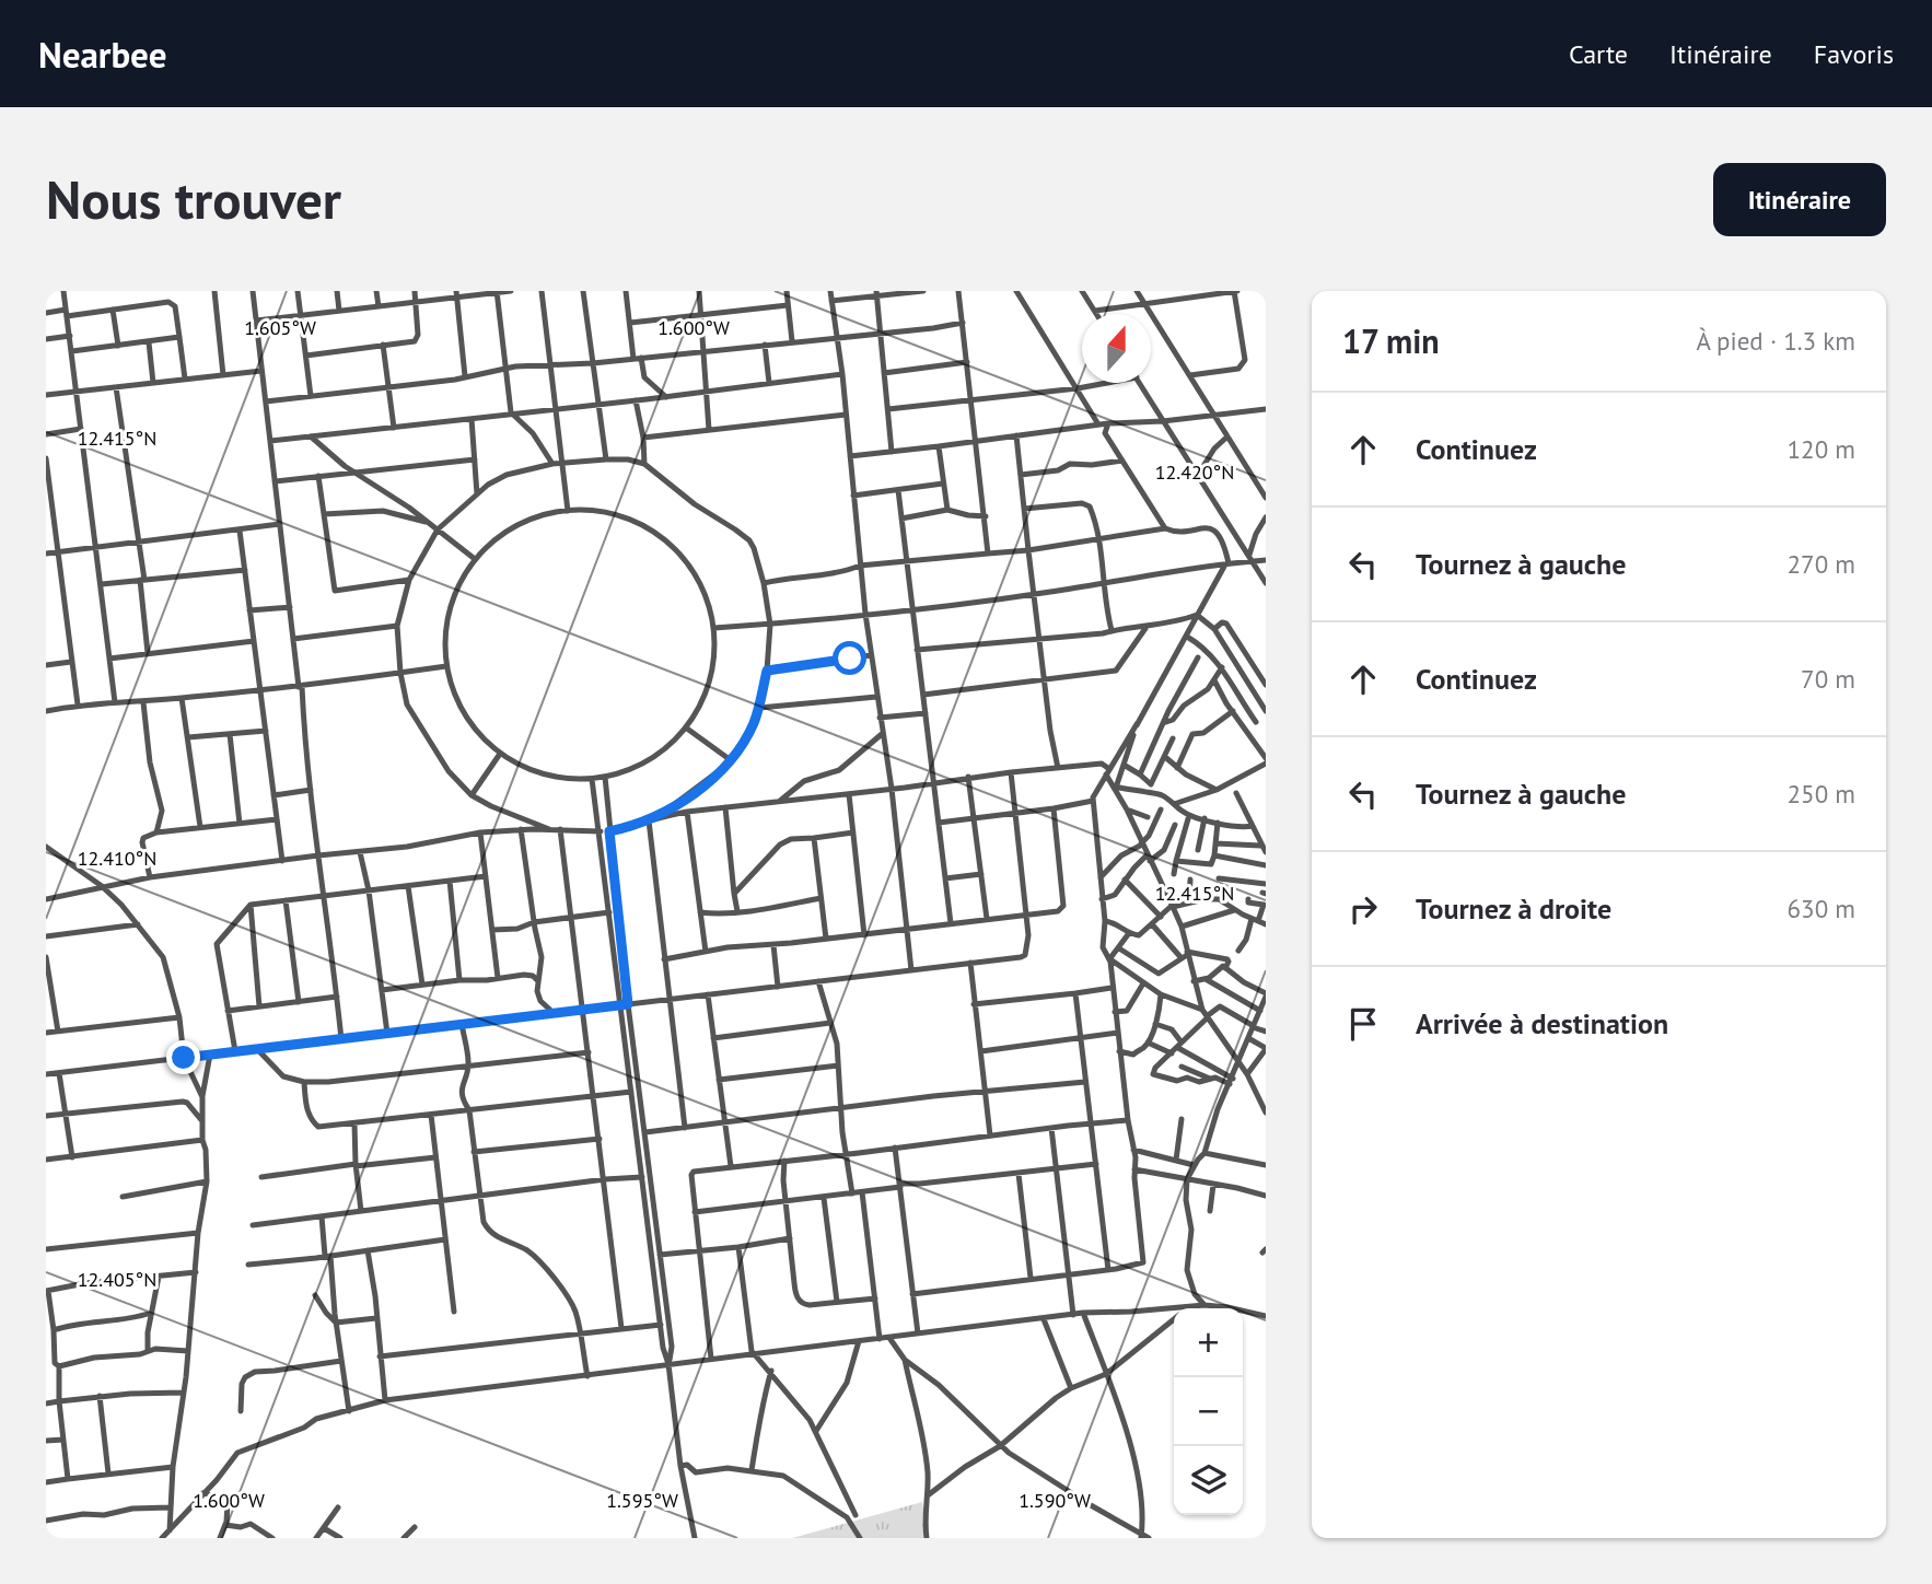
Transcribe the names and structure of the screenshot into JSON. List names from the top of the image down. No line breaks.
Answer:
{"north":"top","page":{"header":"Nearbee","nav":["Carte","Itinéraire","Favoris"],"buttons":"Itinéraire","title":"Nous trouver","heading":["17 min","À pied · 1.3 km"],"list":[["Continuez","120 m"],["Tournez à gauche","270 m"],["Continuez","70 m"],["Tournez à gauche","250 m"],["Tournez à droite","630 m"],"Arrivée à destination"],"map_buttons":["+","−"]},"coordinates":["1.605°W","1.600°W","12.415°N","12.420°N","12.410°N","12.405°N","1.595°W","1.590°W"]}
